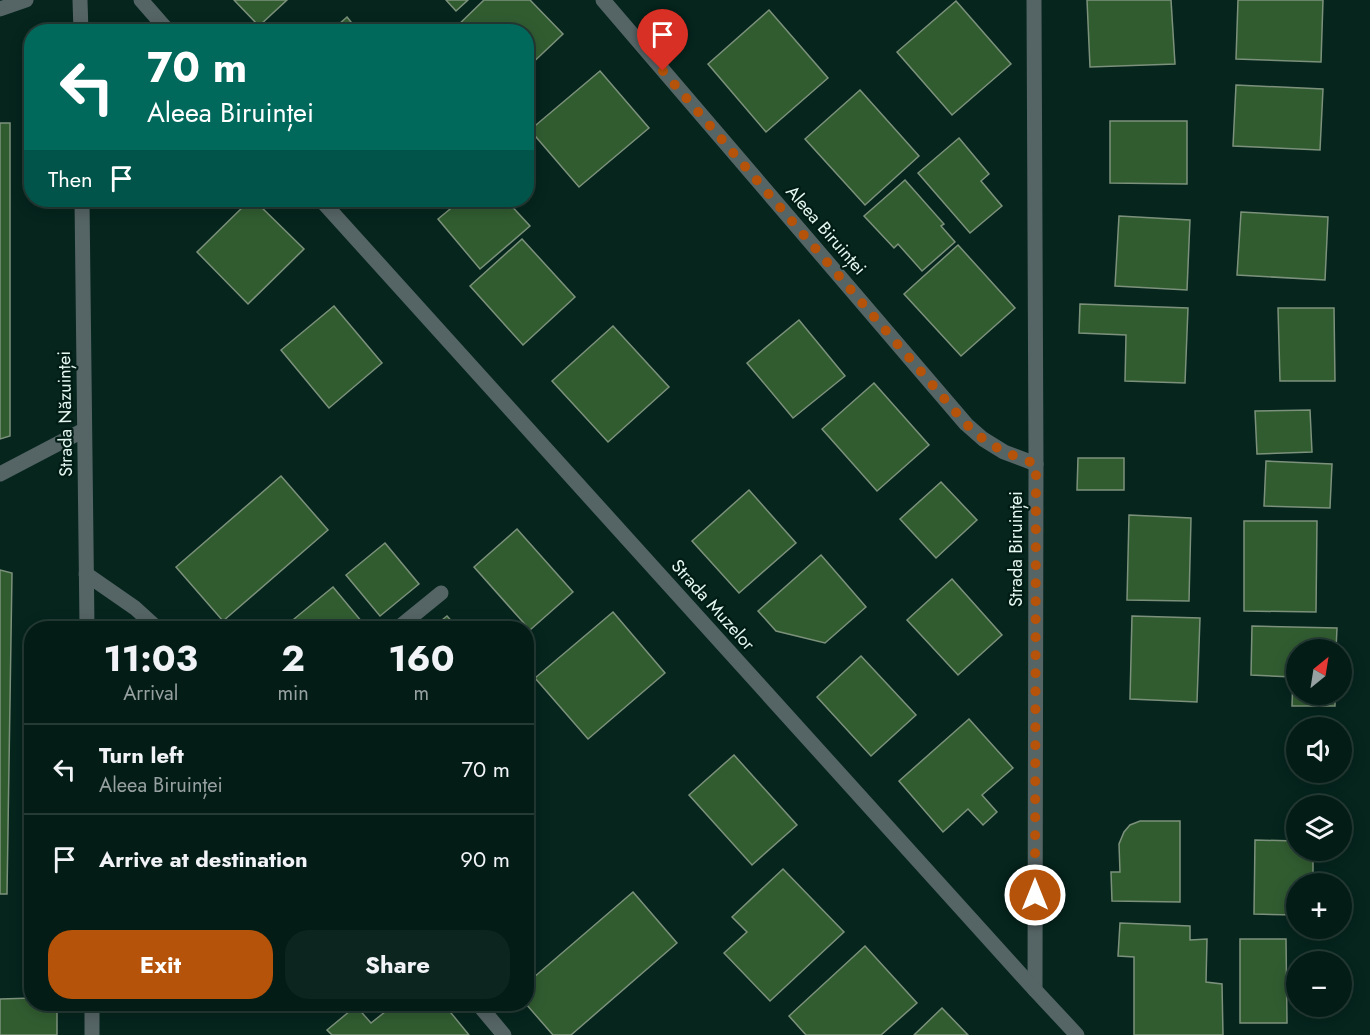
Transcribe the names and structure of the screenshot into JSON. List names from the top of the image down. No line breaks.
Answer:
{"streets":{"street":["Aleea Biruinței","Strada Năzuinței","Strada Biruinței","Strada Muzelor"]},"crossings":[["Aleea Biruinței","Strada Biruinței"],["Strada Biruinței","Strada Muzelor"]],"north":"top right","page":{"turn":["70 m","Aleea Biruinței"],"then":"Then","eta":["11:03","Arrival","2","min","160","m"],"map_buttons":["+","−"],"list":[{"name":"Turn left","note":"Aleea Biruinței","value":"70 m"},{"name":"Arrive at destination","value":"90 m"}],"buttons":["Exit","Share"]}}
